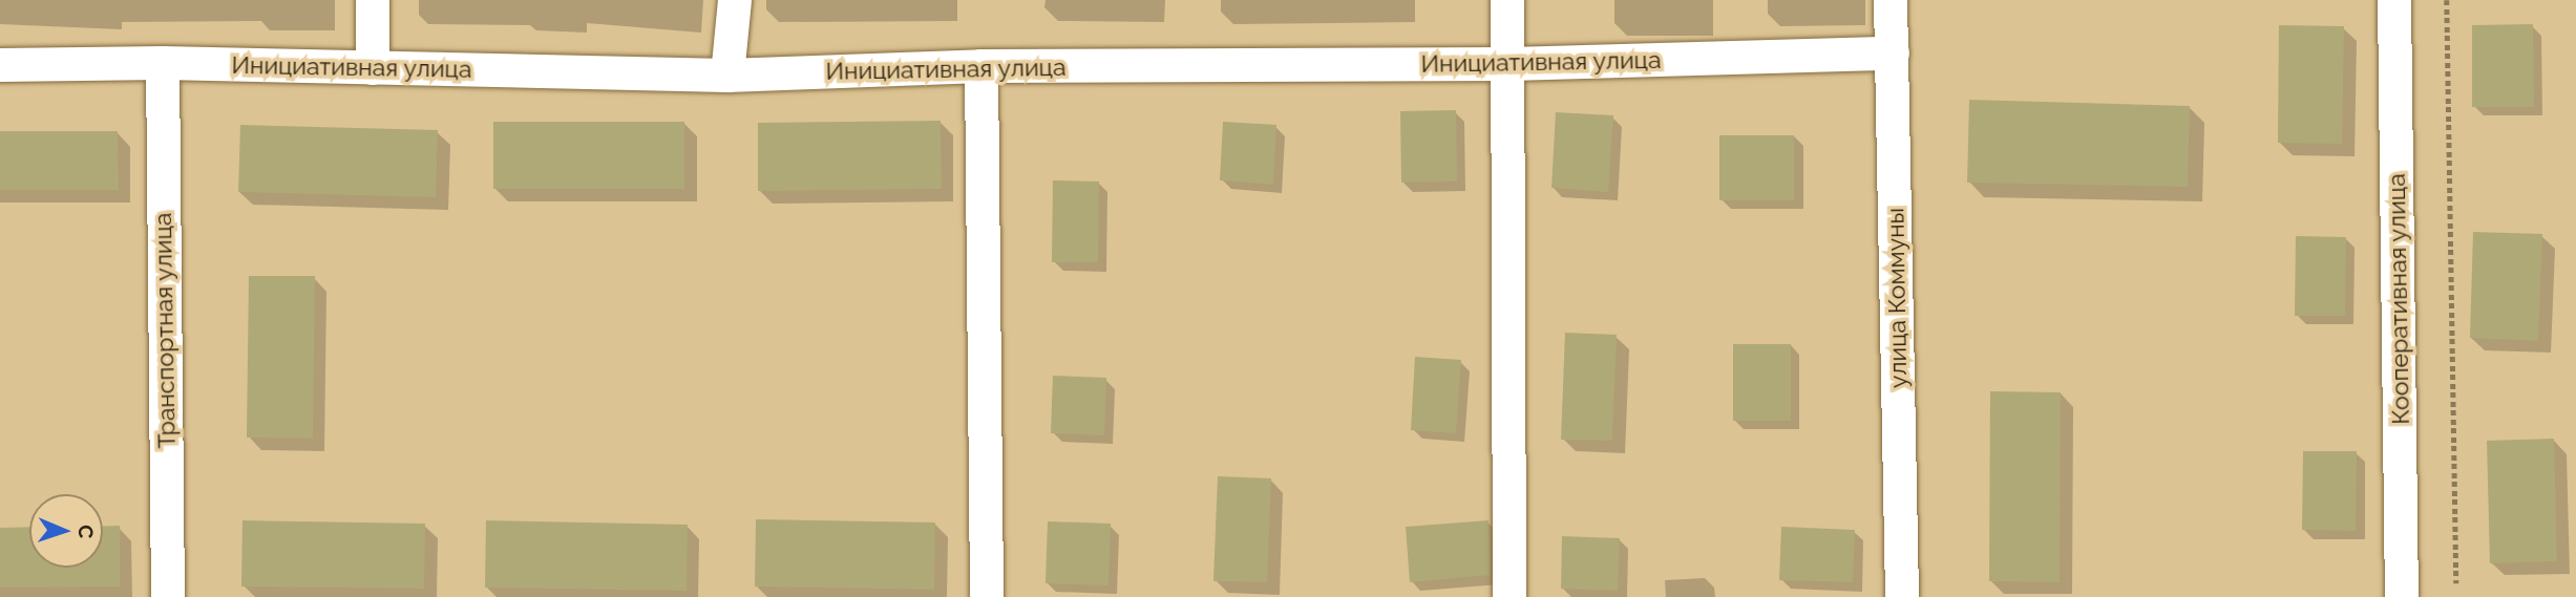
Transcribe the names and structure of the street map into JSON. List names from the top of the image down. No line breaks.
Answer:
{"streets":{"street":["Инициативная улица","улица Коммуны","Кооперативная улица","Транспортная улица"]},"crossings":[["Инициативная улица","улица Коммуны"],["Инициативная улица","Транспортная улица"]],"north":"right"}
